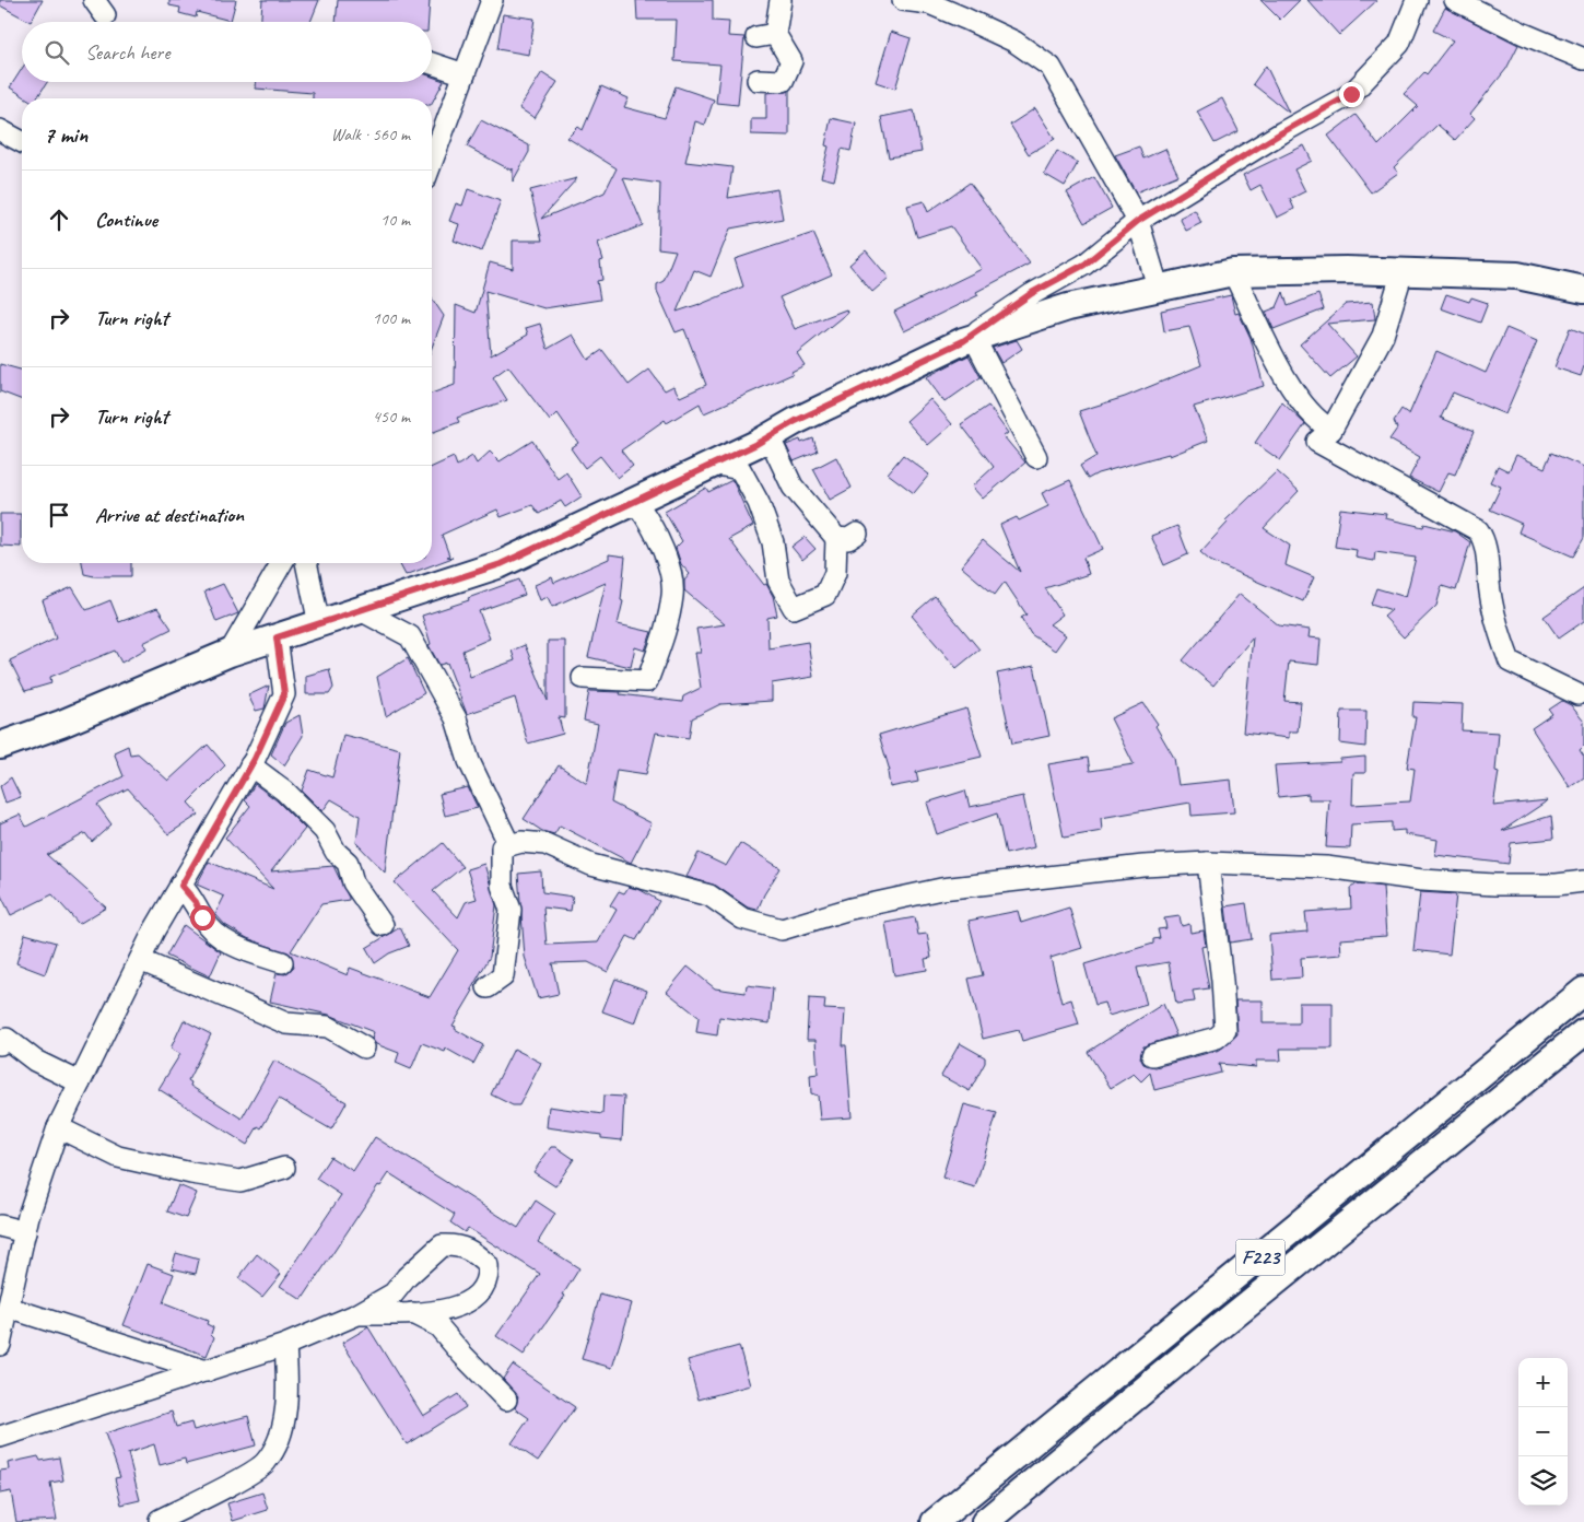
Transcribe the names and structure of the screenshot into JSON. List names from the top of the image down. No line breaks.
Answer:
{"streets":{"main road":["F223"]},"page":{"search":"Search here","heading":["7 min","Walk · 560 m"],"list":[["Continue","10 m"],["Turn right","100 m"],["Turn right","450 m"],"Arrive at destination"],"map_buttons":["+","−"]}}
